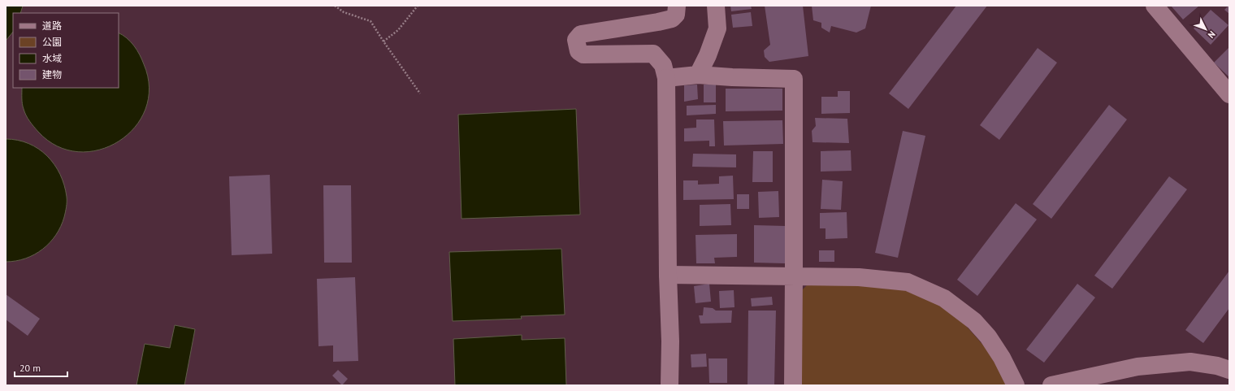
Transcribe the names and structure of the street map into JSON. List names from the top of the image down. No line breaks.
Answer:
{"legend":["道路","公園","水域","建物"],"scale_bar":"20 m","north":"bottom right"}
